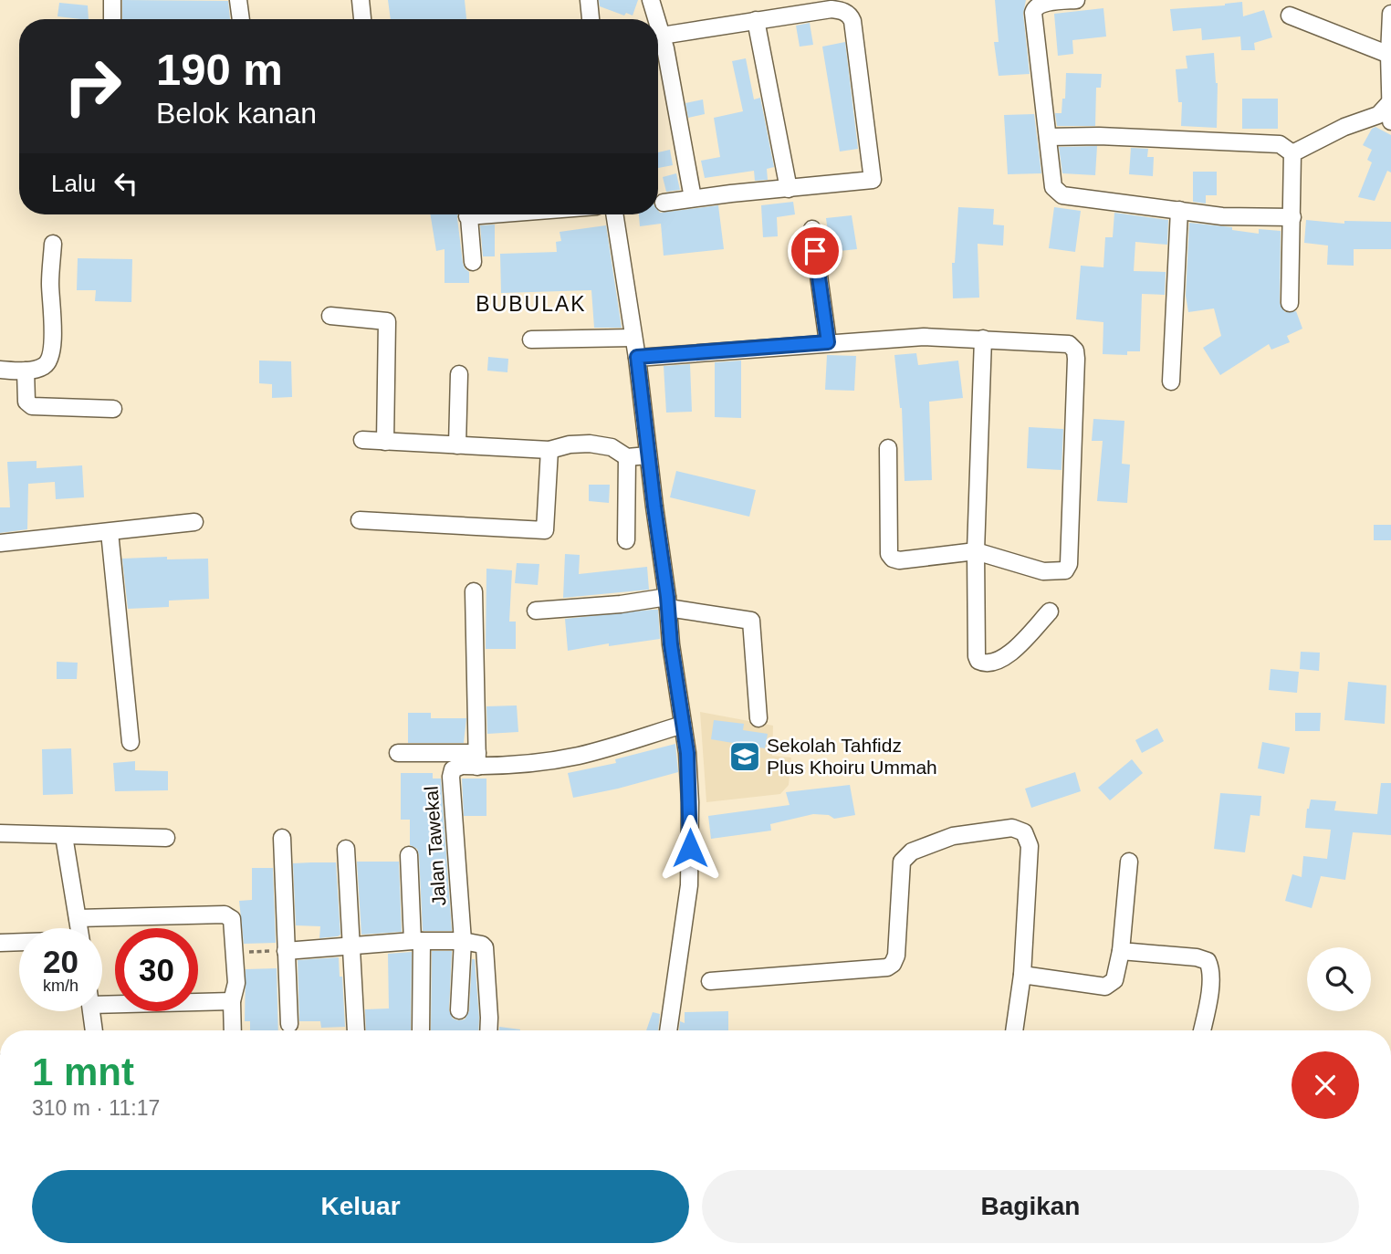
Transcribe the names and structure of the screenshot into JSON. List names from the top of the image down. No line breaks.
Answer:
{"streets":{"street":["Jalan Tawekal"]},"districts":["BUBULAK"],"places":{"school or university":["Sekolah Tahfidz Plus Khoiru Ummah"]},"page":{"turn":["190 m","Belok kanan"],"then":"Lalu","speed":"20 km/h","limit":"30","heading":["1 mnt","310 m · 11:17"],"buttons":["Keluar","Bagikan"]}}
